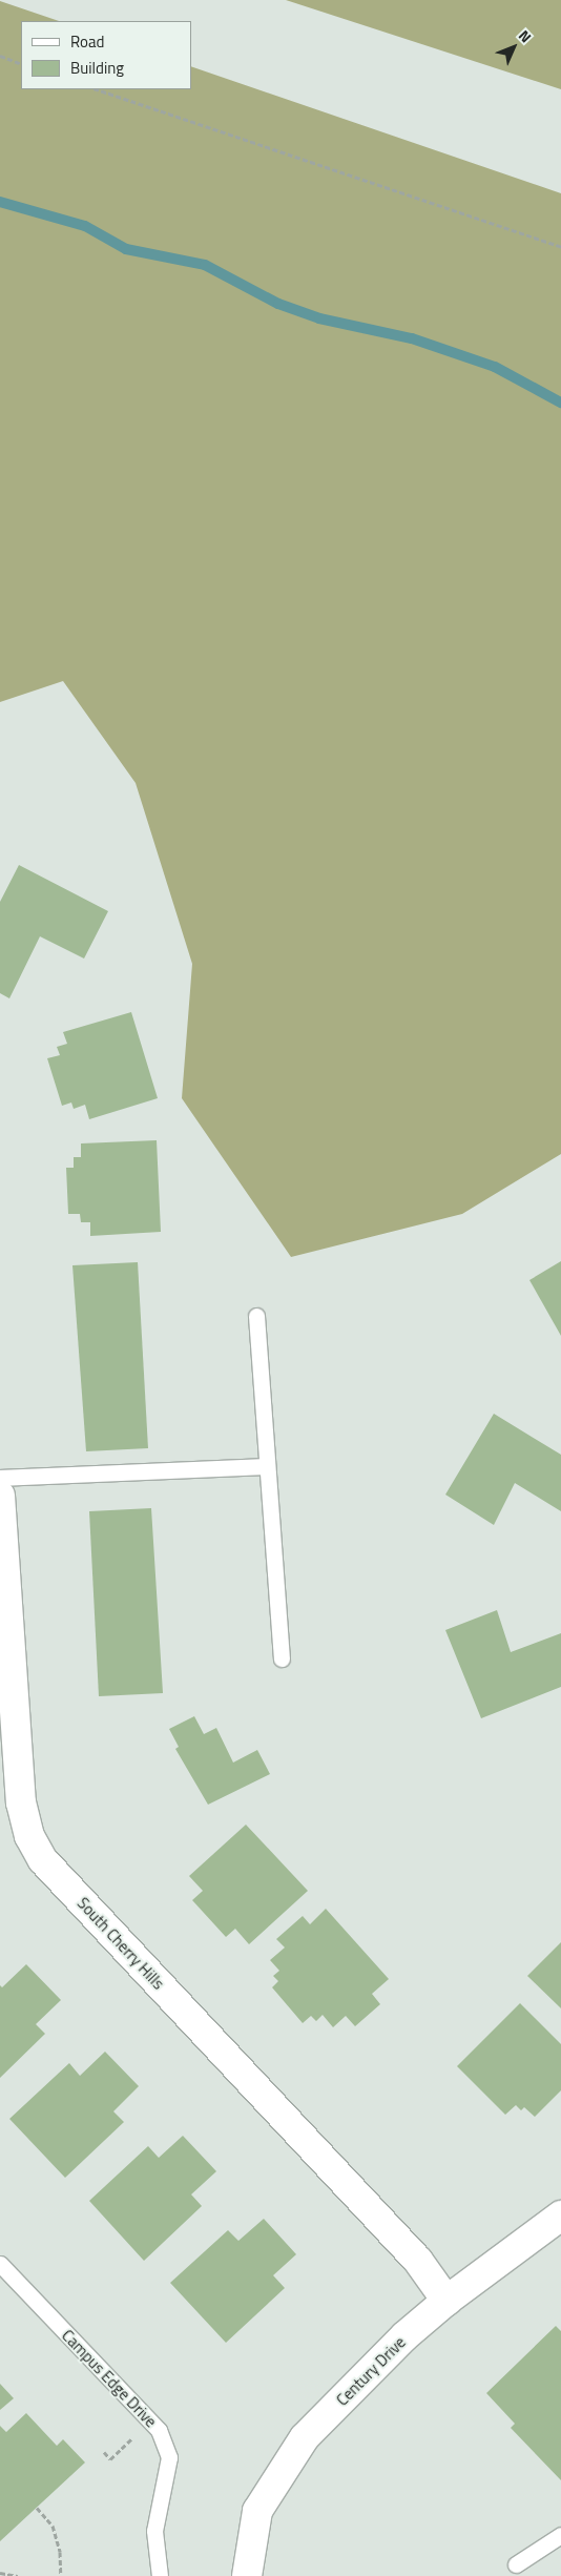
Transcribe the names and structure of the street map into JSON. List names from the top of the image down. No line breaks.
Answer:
{"streets":{"street":["South Cherry Hills","Century Drive"],"lane":["Campus Edge Drive"]},"crossings":[["South Cherry Hills","Century Drive"]],"legend":["Road","Building"],"north":"top right"}
